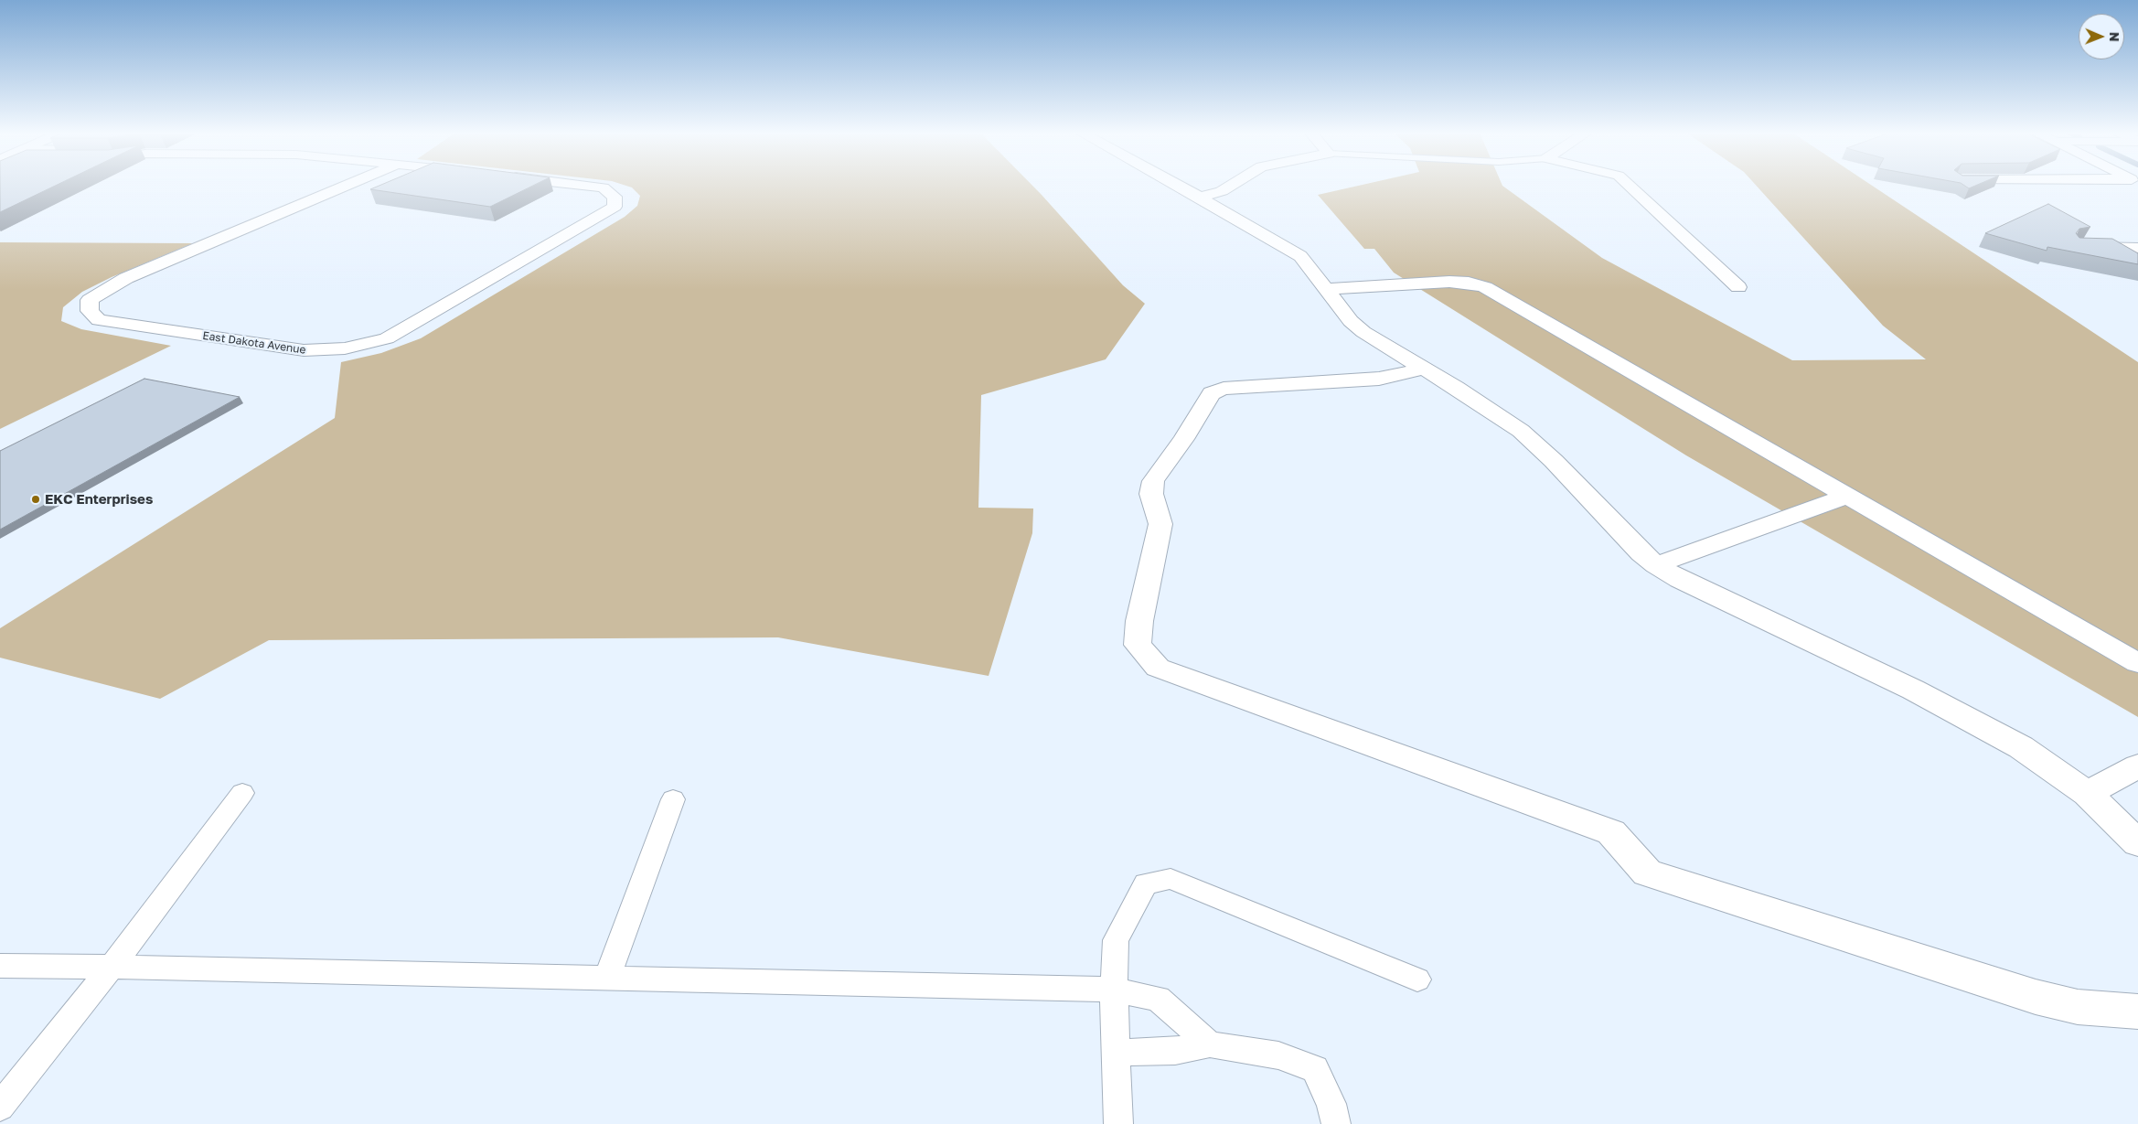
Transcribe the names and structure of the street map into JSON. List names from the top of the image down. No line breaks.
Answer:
{"streets":{"street":["East Dakota Avenue"]},"places":["EKC Enterprises"],"north":"right"}
